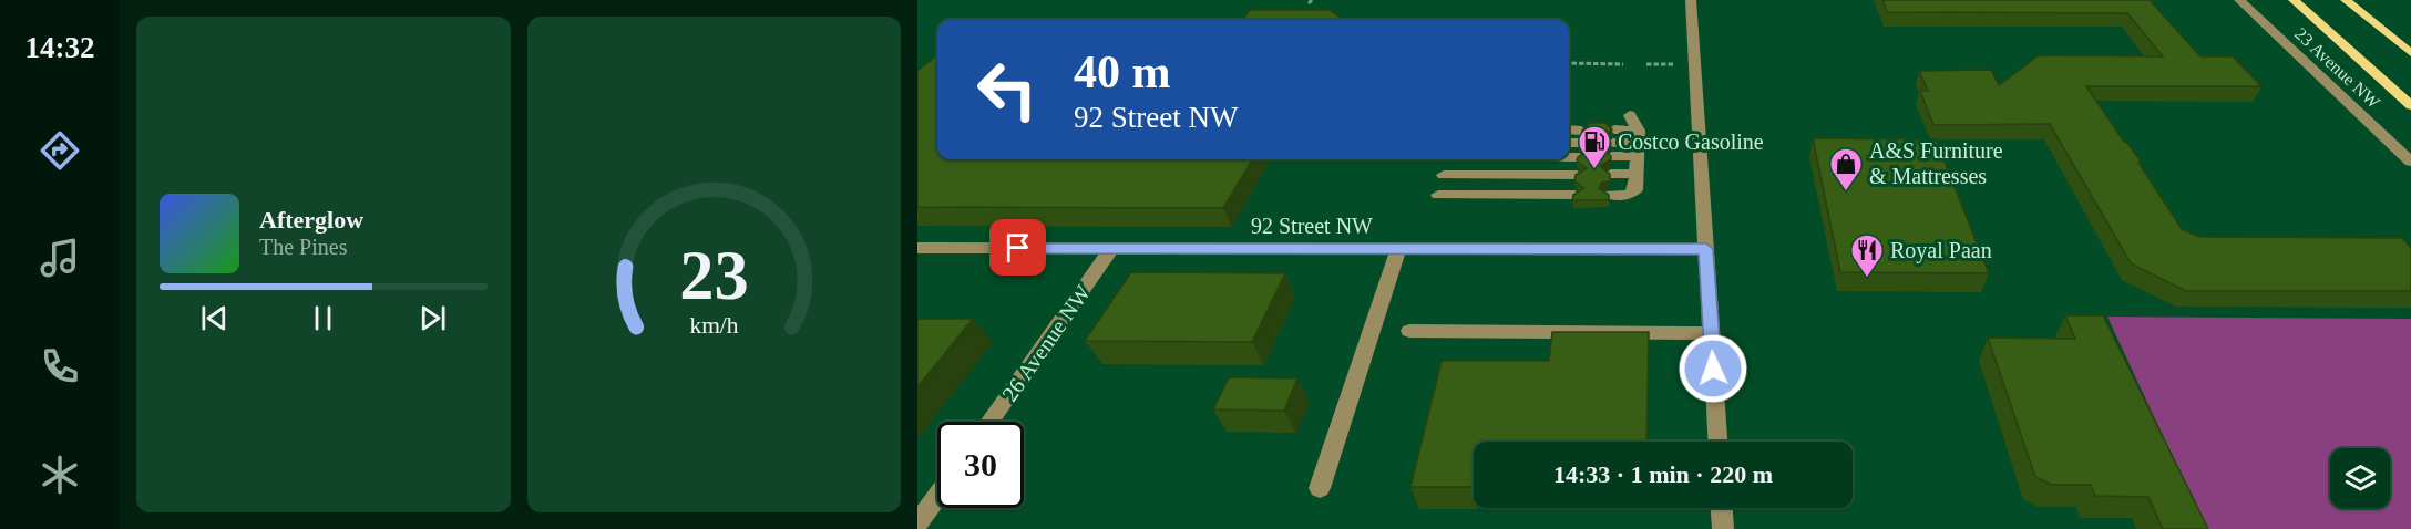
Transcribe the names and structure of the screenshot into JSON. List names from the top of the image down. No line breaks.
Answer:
{"streets":{"main road":["23 Avenue NW"],"street":["92 Street NW","26 Avenue NW"]},"crossings":[["92 Street NW","26 Avenue NW"]],"places":{"fuel station":["Costco Gasoline"],"shop":["A&S Furniture & Mattresses"],"restaurant":["Royal Paan"]},"page":{"tabs":"14:32","turn":["40 m","92 Street NW"],"song":["Afterglow","The Pines"],"limit":"30","trip":"14:33 · 1 min · 220 m","gauge":["23","km/h"]}}
